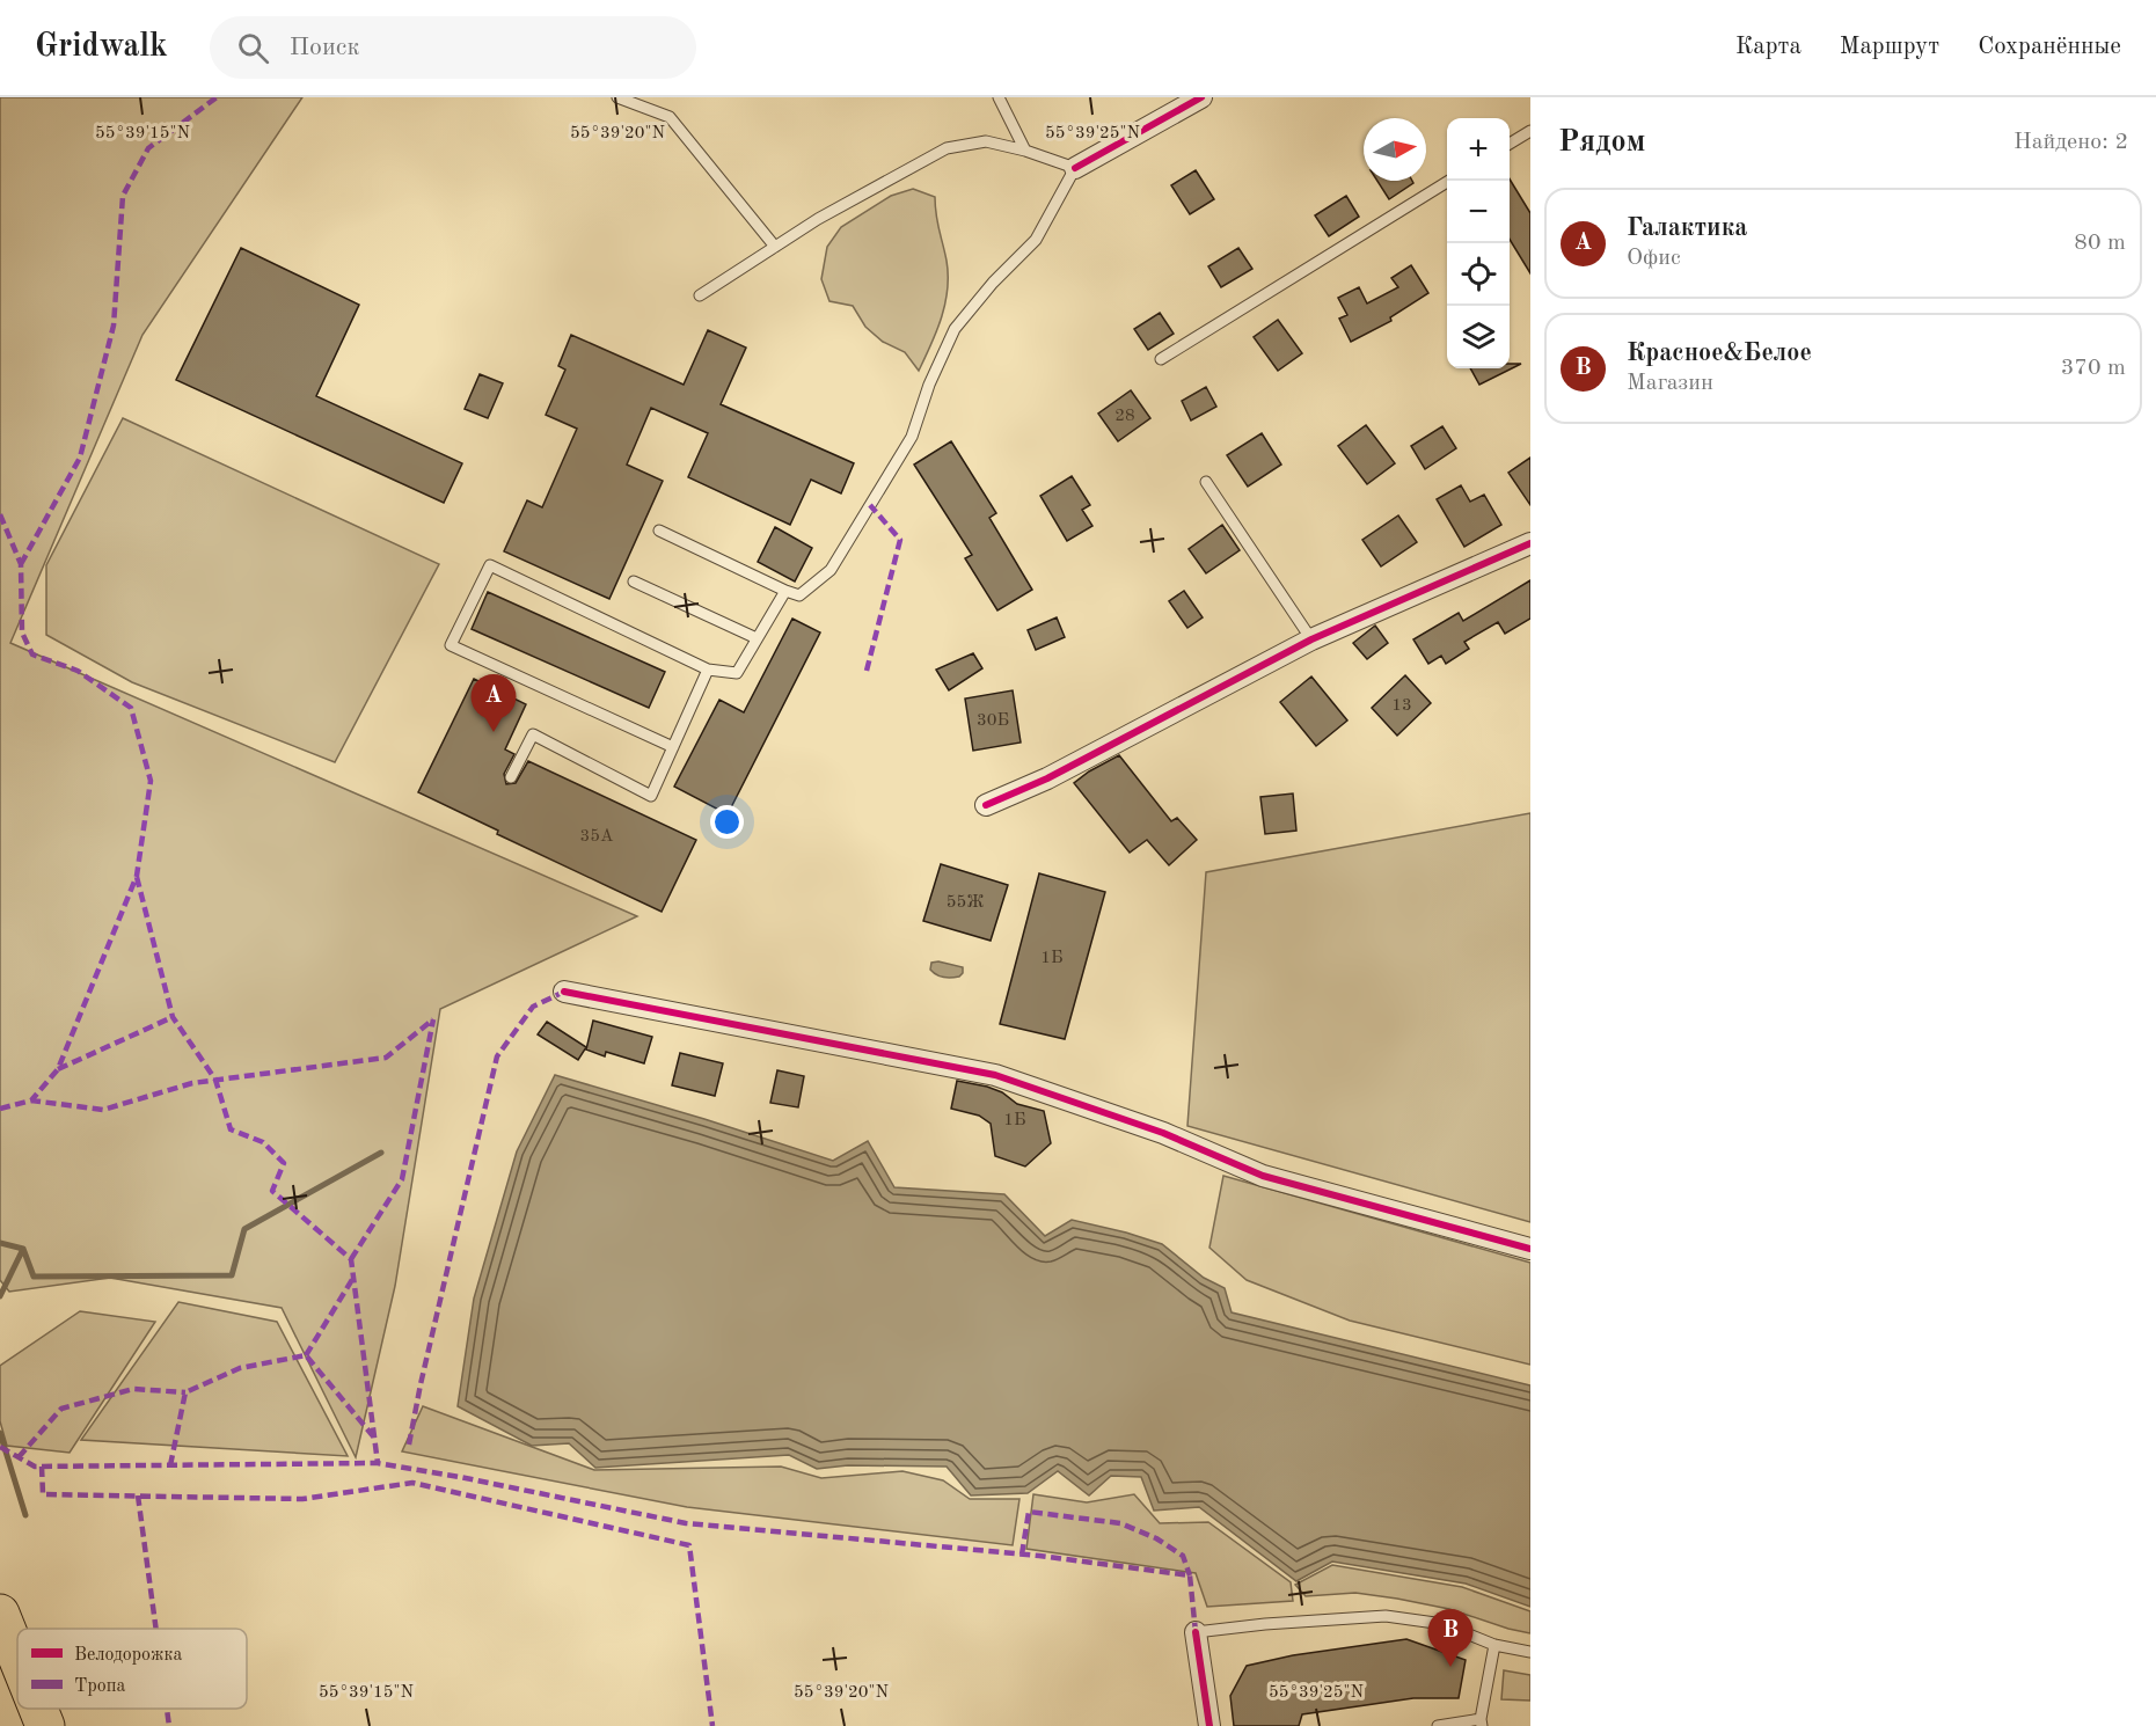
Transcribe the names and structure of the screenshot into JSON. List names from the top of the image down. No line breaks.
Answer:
{"house_numbers":["28","13","30Б","35А","55Ж","1Б","1Б"],"legend":["Велодорожка","Тропа"],"north":"right","page":{"header":"Gridwalk","search":"Поиск","nav":["Карта","Маршрут","Сохранённые"],"heading":["Рядом","Найдено: 2"],"map_buttons":["+","−"],"list":[{"mark":"A","name":"Галактика","note":"Офис","value":"80 m"},{"mark":"B","name":"Красное&Белое","note":"Магазин","value":"370 m"}],"pins":["A","B"]},"coordinates":["55°39'15\"N","55°39'20\"N","55°39'25\"N"]}
